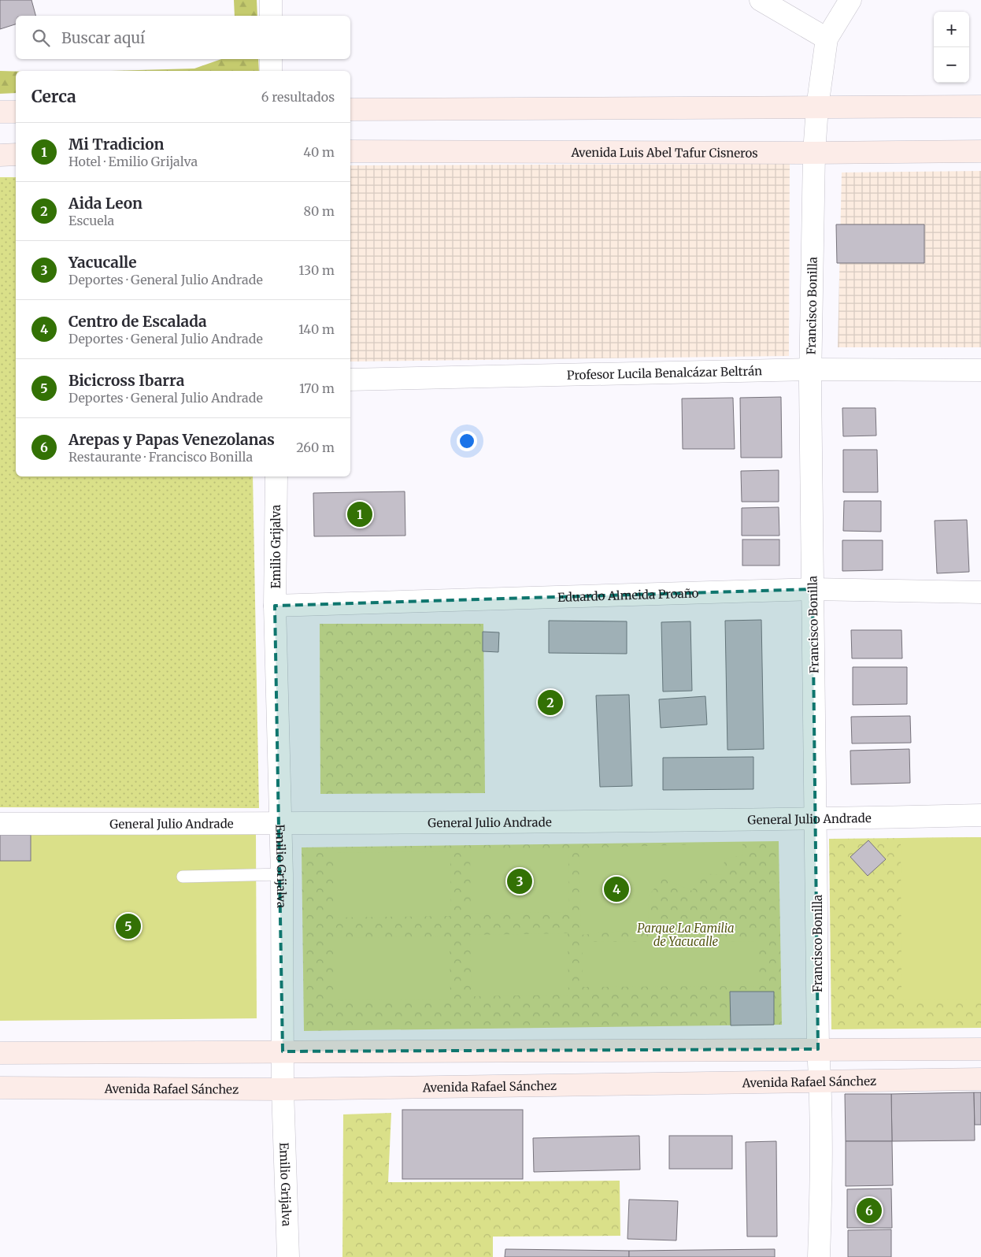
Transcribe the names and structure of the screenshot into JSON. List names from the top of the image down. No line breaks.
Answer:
{"streets":{"street":["Avenida Luis Abel Tafur Cisneros","Francisco Bonilla","Profesor Lucila Benalcázar Beltrán","Emilio Grijalva","Eduardo Almeida Proaño","General Julio Andrade","Avenida Rafael Sánchez"]},"crossings":[["Avenida Luis Abel Tafur Cisneros","Francisco Bonilla"],["Francisco Bonilla","Profesor Lucila Benalcázar Beltrán"],["Francisco Bonilla","Eduardo Almeida Proaño"],["Francisco Bonilla","General Julio Andrade"],["Francisco Bonilla","Avenida Rafael Sánchez"],["Emilio Grijalva","Eduardo Almeida Proaño"],["Emilio Grijalva","General Julio Andrade"],["Emilio Grijalva","Avenida Rafael Sánchez"]],"parks":["Parque La Familia de Yacucalle"],"page":{"map_buttons":["+","−"],"search":"Buscar aquí","heading":["Cerca","6 resultados"],"list":[{"mark":"1","name":"Mi Tradicion","note":"Hotel · Emilio Grijalva","value":"40 m"},{"mark":"2","name":"Aida Leon","note":"Escuela","value":"80 m"},{"mark":"3","name":"Yacucalle","note":"Deportes · General Julio Andrade","value":"130 m"},{"mark":"4","name":"Centro de Escalada","note":"Deportes · General Julio Andrade","value":"140 m"},{"mark":"5","name":"Bicicross Ibarra","note":"Deportes · General Julio Andrade","value":"170 m"},{"mark":"6","name":"Arepas y Papas Venezolanas","note":"Restaurante · Francisco Bonilla","value":"260 m"}],"pins":["1","2","3","4","5","6"]}}
